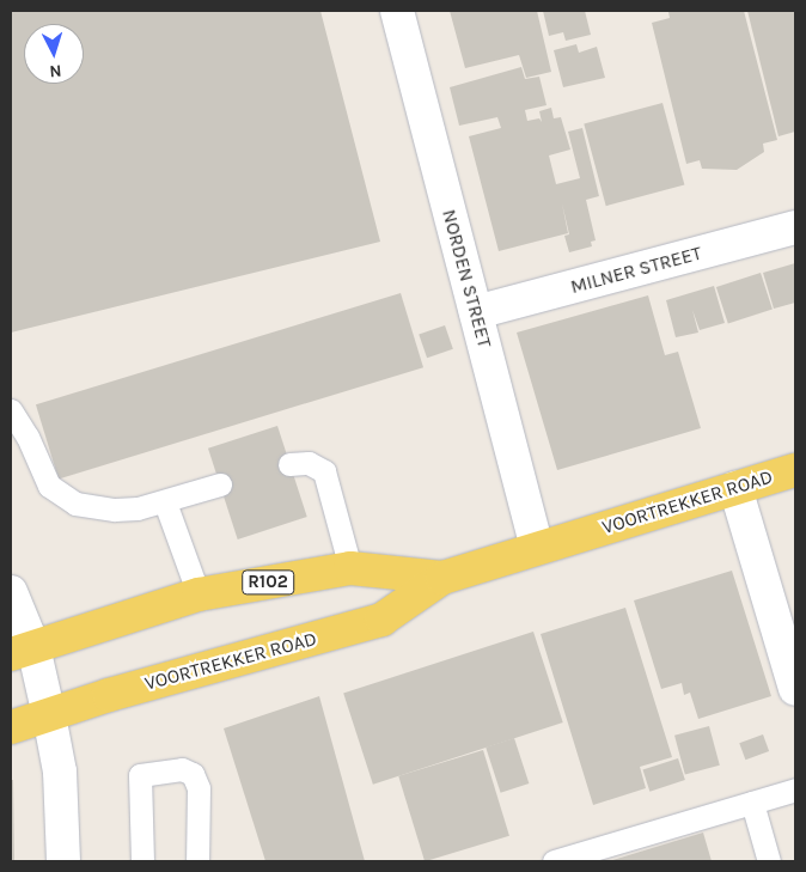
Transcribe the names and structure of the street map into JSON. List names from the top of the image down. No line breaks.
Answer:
{"streets":{"main road":["VOORTREKKER ROAD","R102"],"street":["MILNER STREET","NORDEN STREET"]},"crossings":[["MILNER STREET","NORDEN STREET"],["NORDEN STREET","VOORTREKKER ROAD"]],"north":"bottom"}
